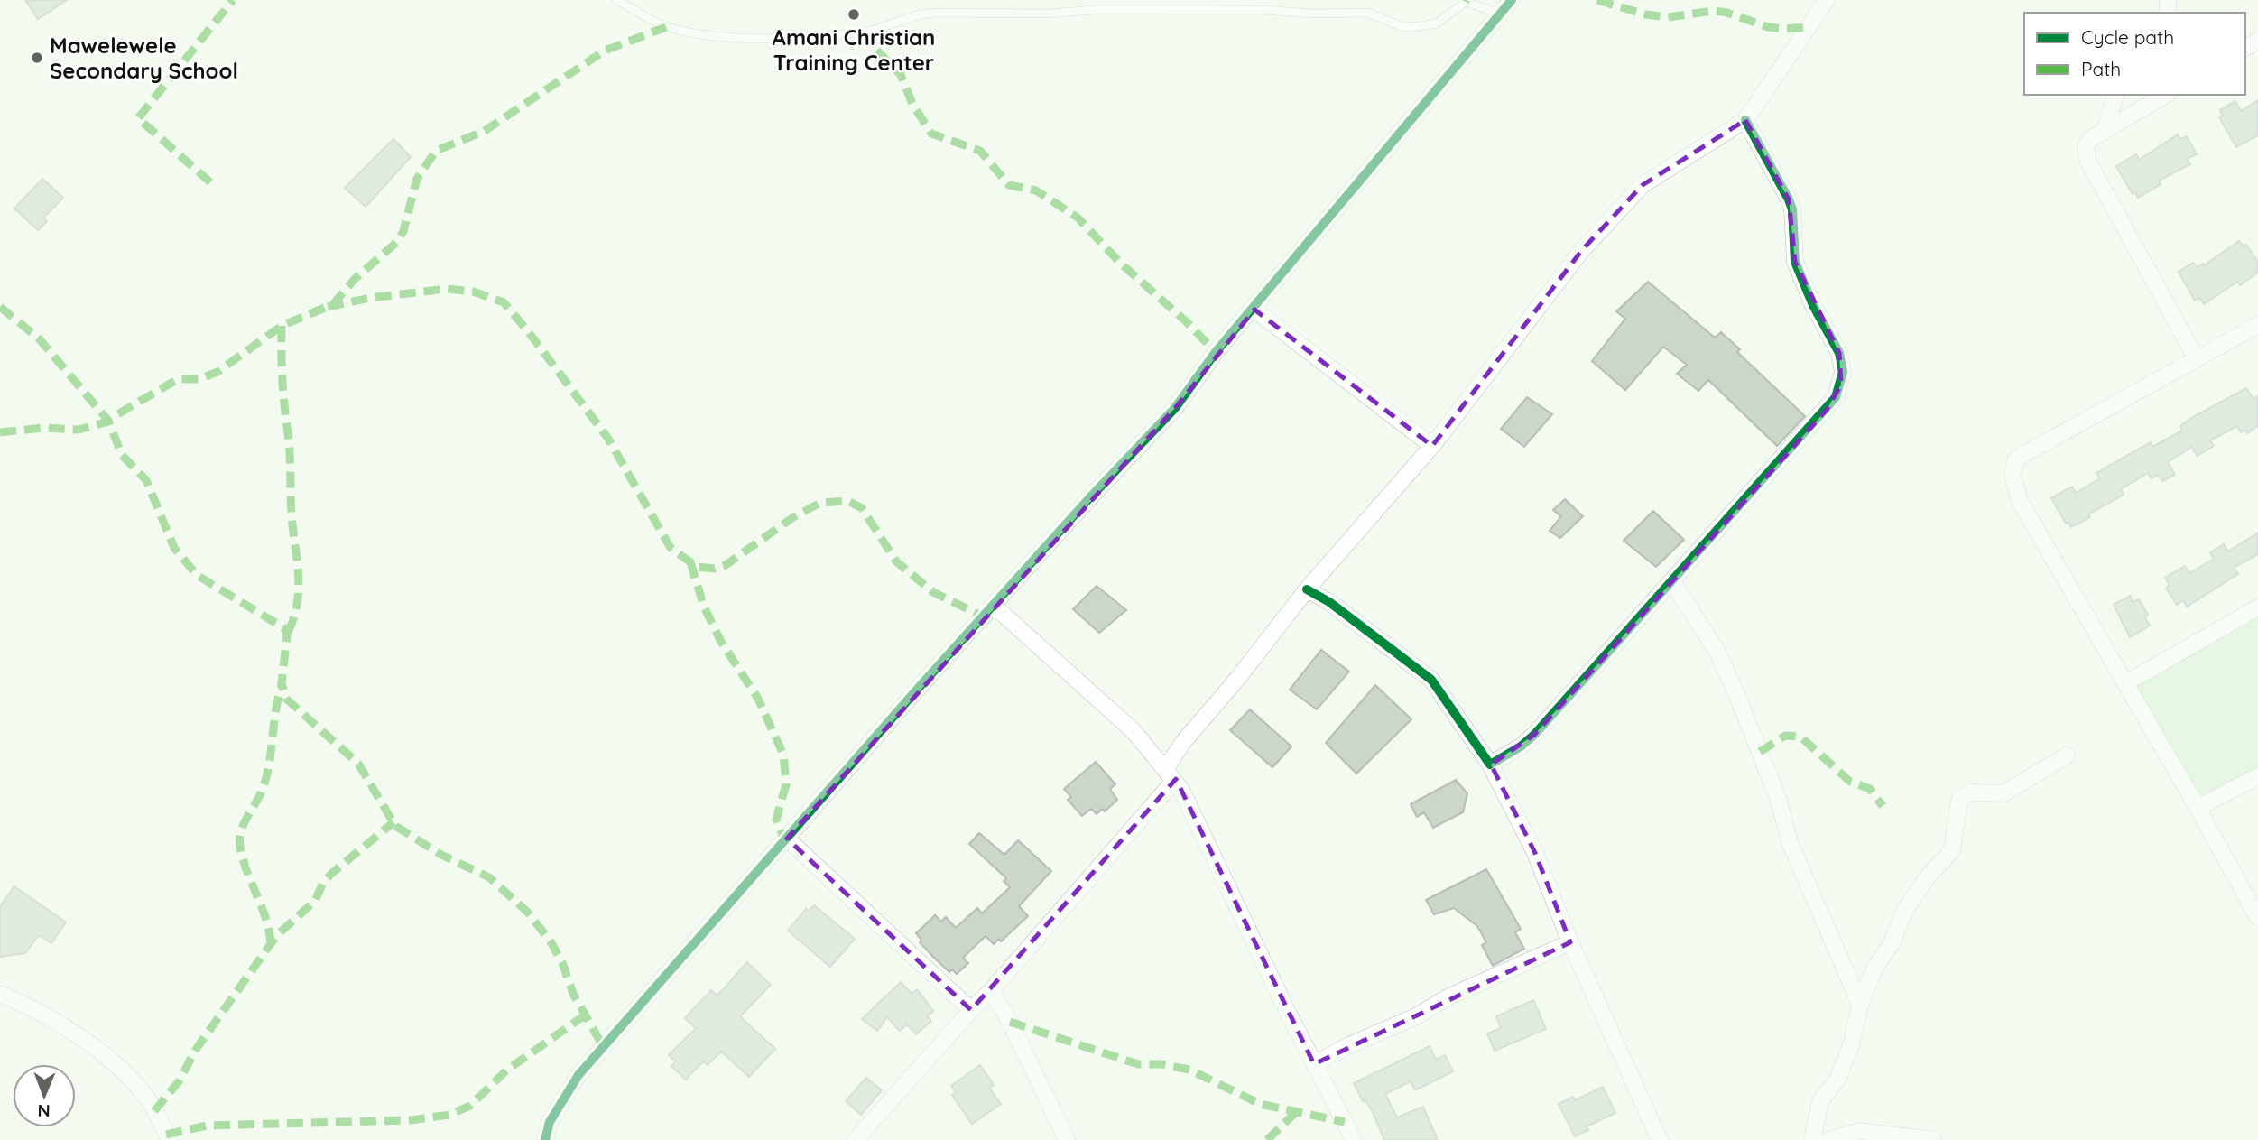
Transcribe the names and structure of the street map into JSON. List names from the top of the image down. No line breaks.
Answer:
{"places":["Amani Christian Training Center","Mawelewele Secondary School"],"legend":["Cycle path","Path"],"north":"bottom"}
